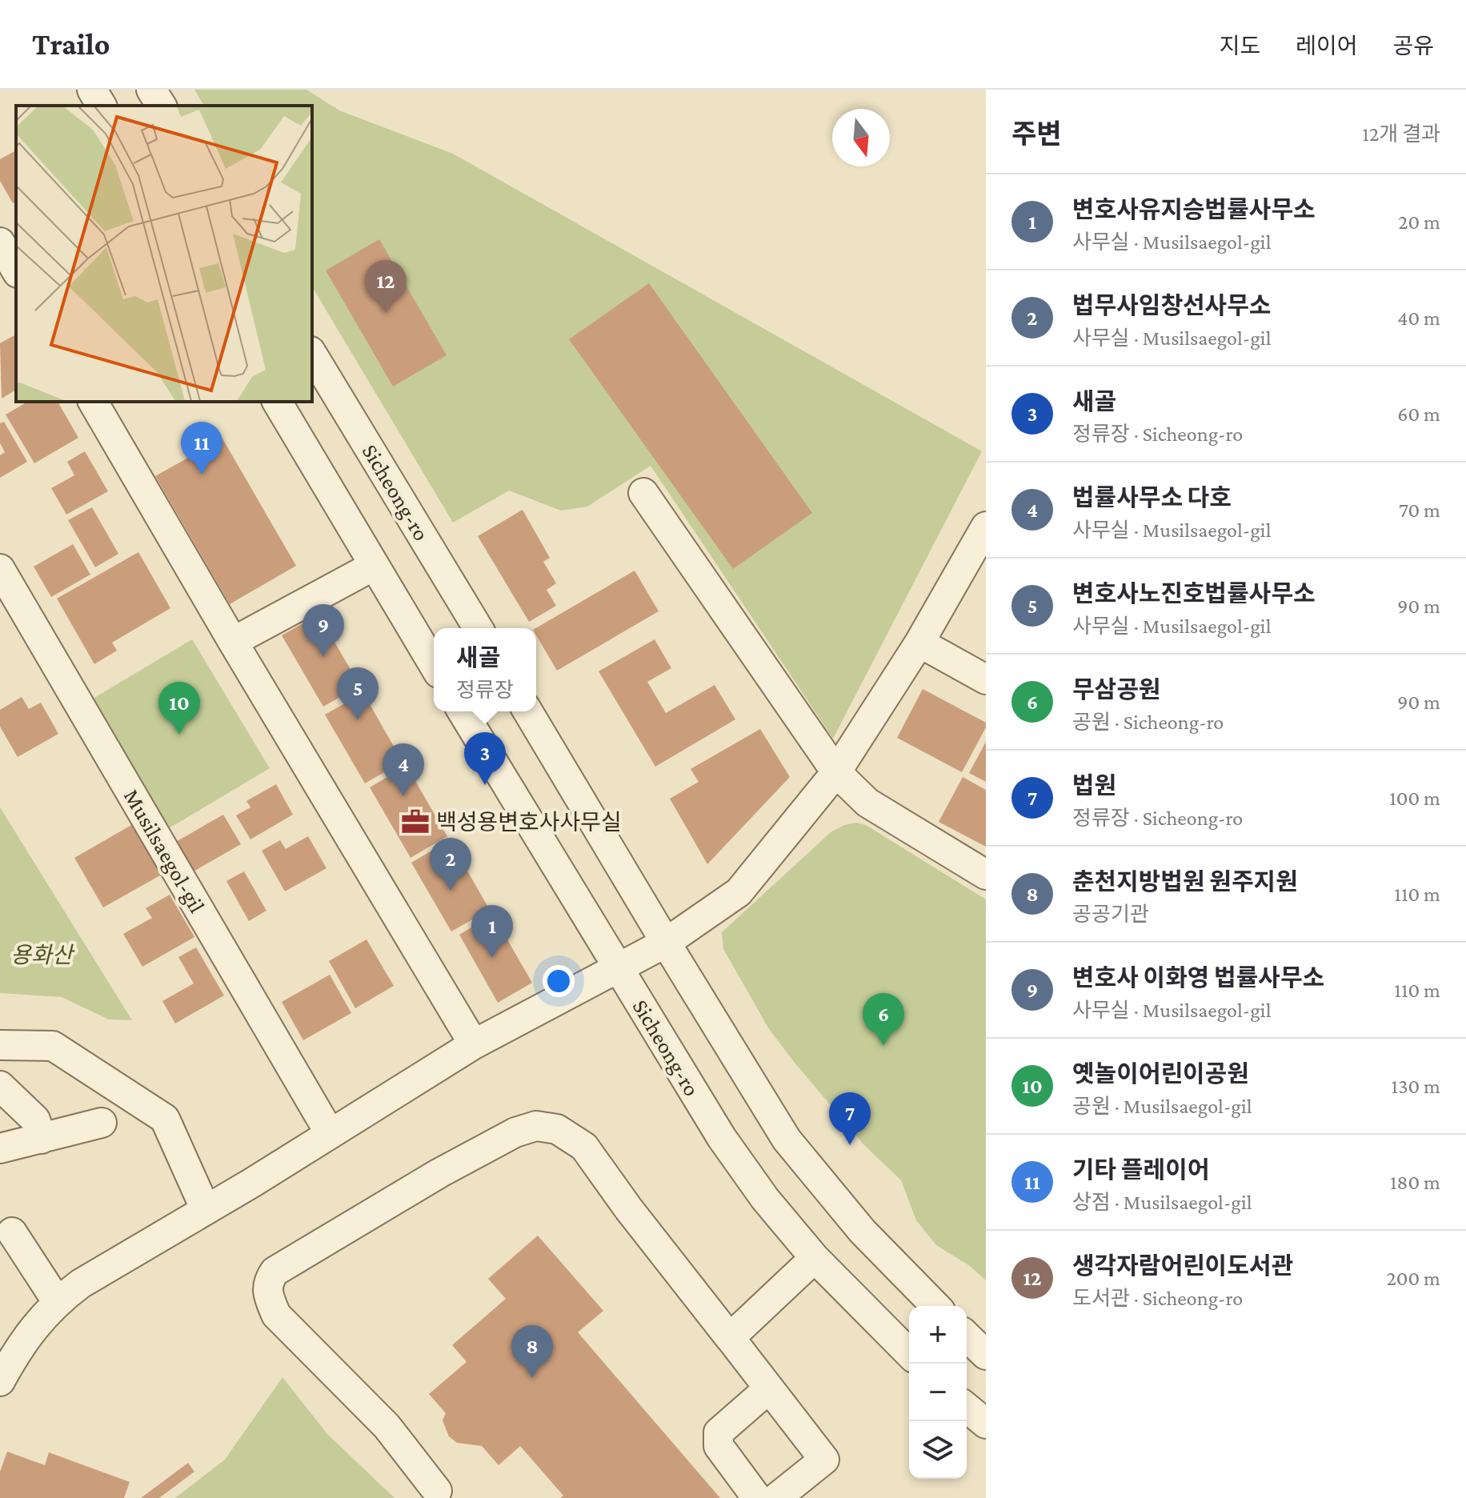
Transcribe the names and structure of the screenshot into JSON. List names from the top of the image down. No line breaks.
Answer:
{"streets":{"street":["Sicheong-ro","Musilsaegol-gil"]},"parks":["용화산"],"places":{"office":["백성용변호사사무실"]},"north":"bottom","page":{"header":"Trailo","nav":["지도","레이어","공유"],"heading":["주변","12개 결과"],"list":[{"mark":"1","name":"변호사유지승법률사무소","note":"사무실 · Musilsaegol-gil","value":"20 m"},{"mark":"2","name":"법무사임창선사무소","note":"사무실 · Musilsaegol-gil","value":"40 m"},{"mark":"3","name":"새골","note":"정류장 · Sicheong-ro","value":"60 m"},{"mark":"4","name":"법률사무소 다호","note":"사무실 · Musilsaegol-gil","value":"70 m"},{"mark":"5","name":"변호사노진호법률사무소","note":"사무실 · Musilsaegol-gil","value":"90 m"},{"mark":"6","name":"무삼공원","note":"공원 · Sicheong-ro","value":"90 m"},{"mark":"7","name":"법원","note":"정류장 · Sicheong-ro","value":"100 m"},{"mark":"8","name":"춘천지방법원 원주지원","note":"공공기관","value":"110 m"},{"mark":"9","name":"변호사 이화영 법률사무소","note":"사무실 · Musilsaegol-gil","value":"110 m"},{"mark":"10","name":"옛놀이어린이공원","note":"공원 · Musilsaegol-gil","value":"130 m"},{"mark":"11","name":"기타 플레이어","note":"상점 · Musilsaegol-gil","value":"180 m"},{"mark":"12","name":"생각자람어린이도서관","note":"도서관 · Sicheong-ro","value":"200 m"}],"pins":["12","11","9","5","10","3","4","2","1","6","7","8"],"popup":["새골","정류장"],"map_buttons":["+","−"]}}
